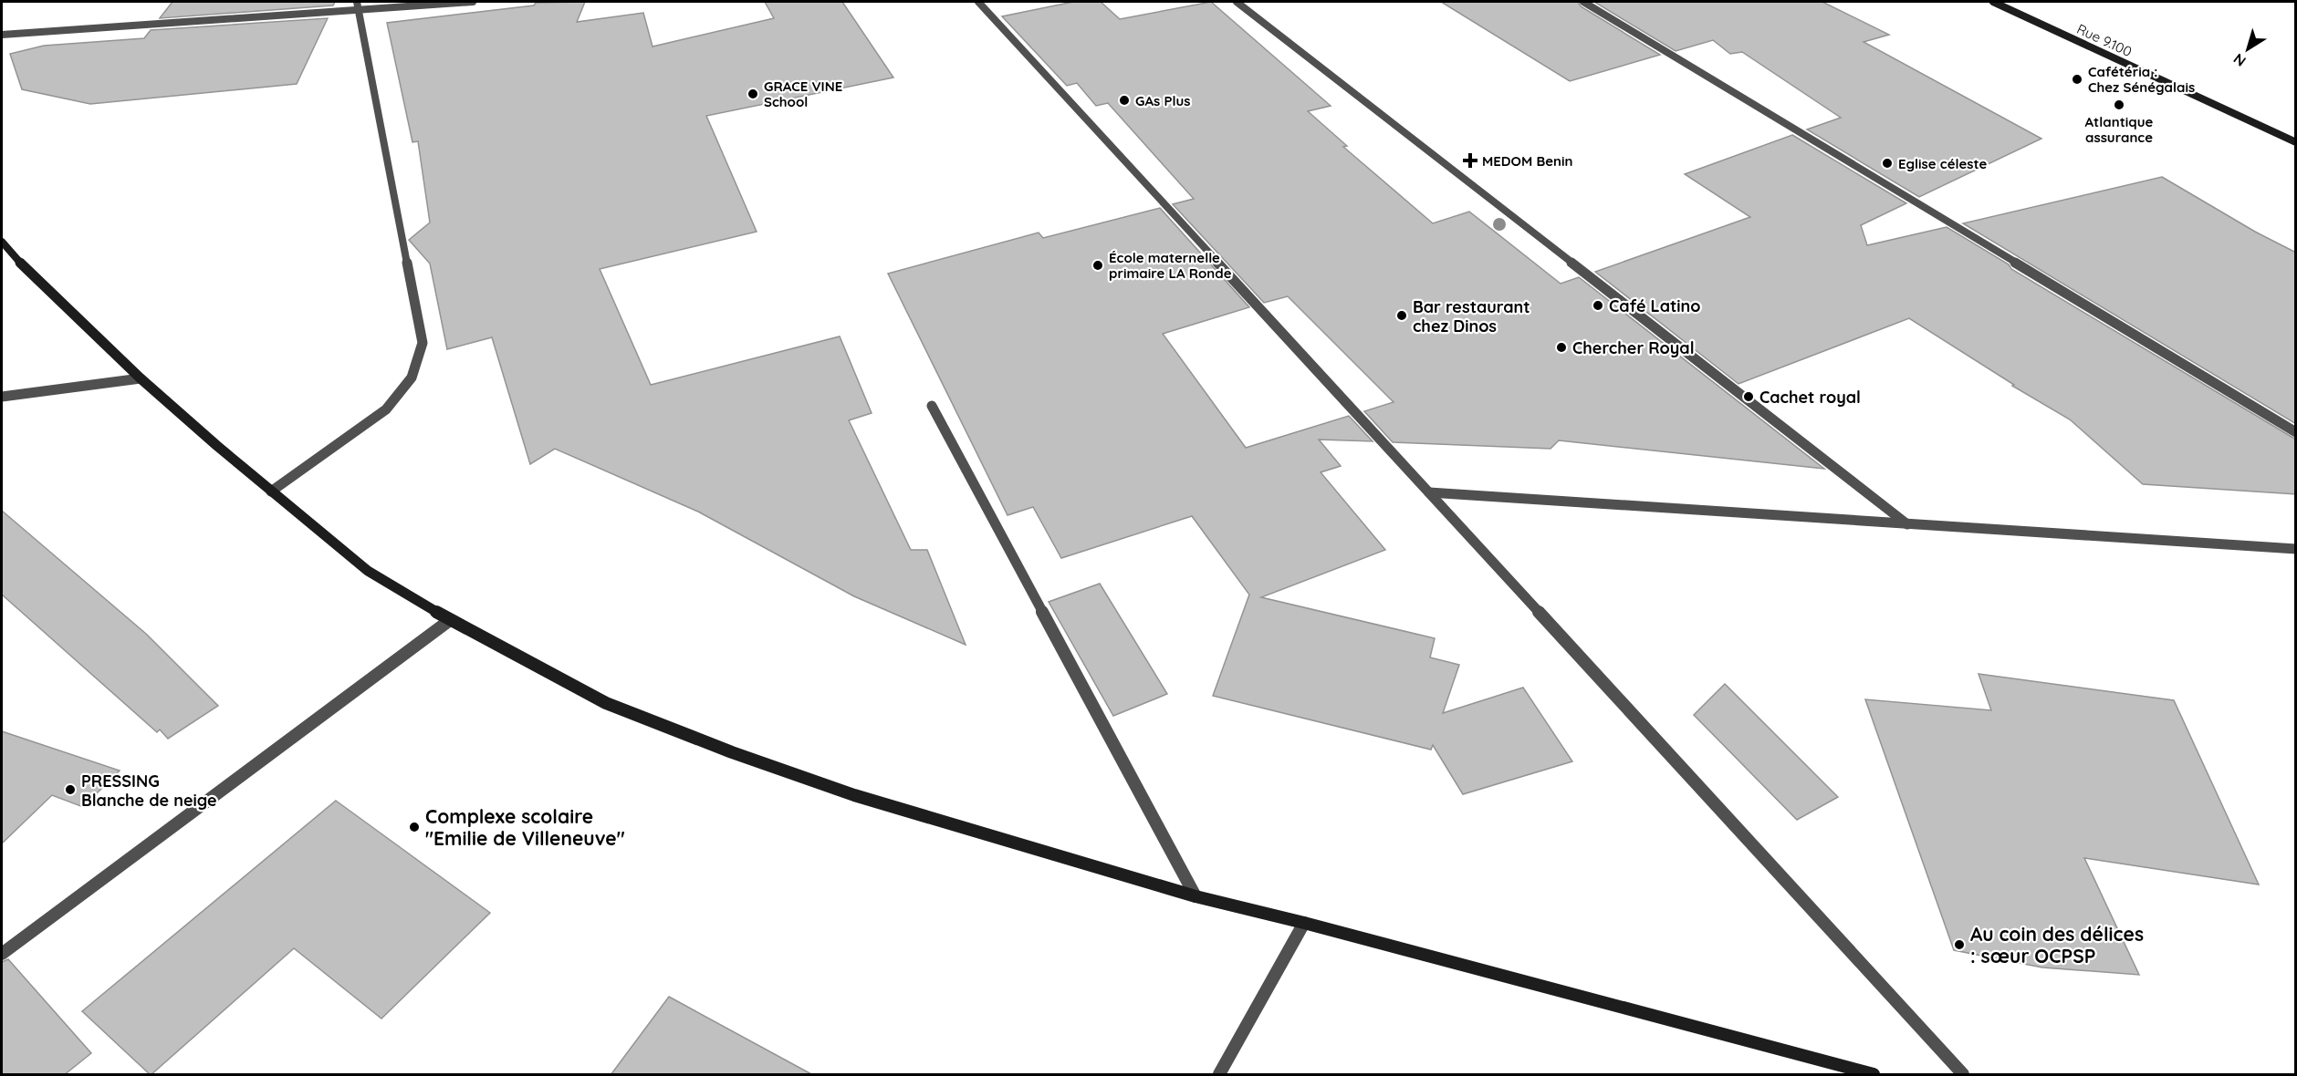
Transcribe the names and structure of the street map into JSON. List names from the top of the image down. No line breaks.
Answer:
{"streets":{"street":["Rue 9.100"]},"places":{"other":["Cafétéria : Chez Sénégalais","GRACE VINE School","GAs Plus","Atlantique assurance","Eglise céleste","École maternelle primaire LA Ronde","Café Latino","Bar restaurant chez Dinos","Chercher Royal","Cachet royal","PRESSING Blanche de neige","Complexe scolaire \"Emilie de Villeneuve\"","Au coin des délices : sœur OCPSP"],"health":["MEDOM Benin"]},"north":"bottom left"}
